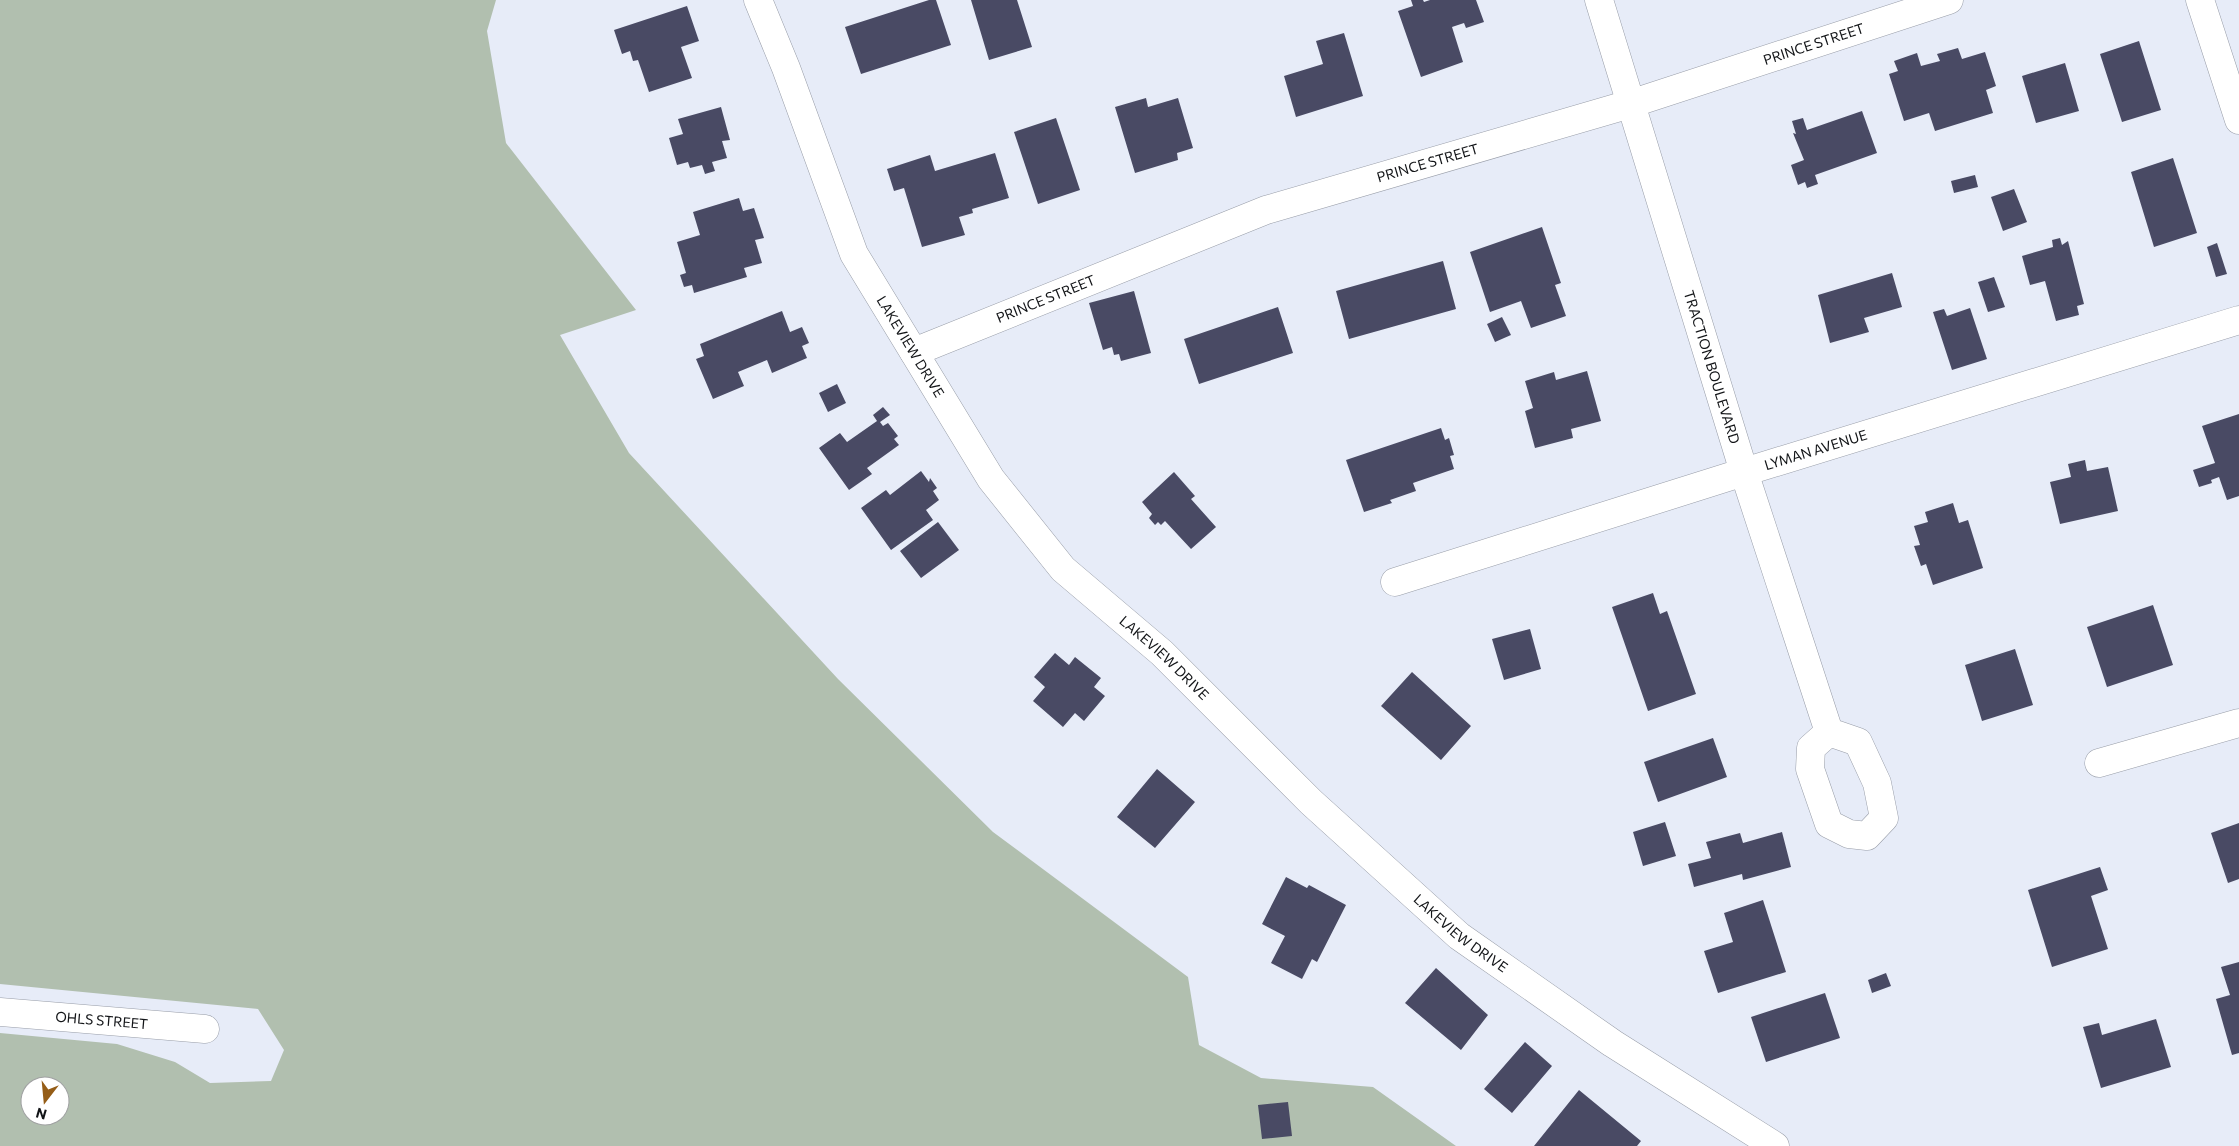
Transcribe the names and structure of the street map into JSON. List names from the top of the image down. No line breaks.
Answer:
{"streets":{"street":["PRINCE STREET","LAKEVIEW DRIVE","TRACTION BOULEVARD","LYMAN AVENUE","OHLS STREET"]},"crossings":[["PRINCE STREET","LAKEVIEW DRIVE"],["PRINCE STREET","TRACTION BOULEVARD"],["TRACTION BOULEVARD","LYMAN AVENUE"]],"north":"bottom"}
